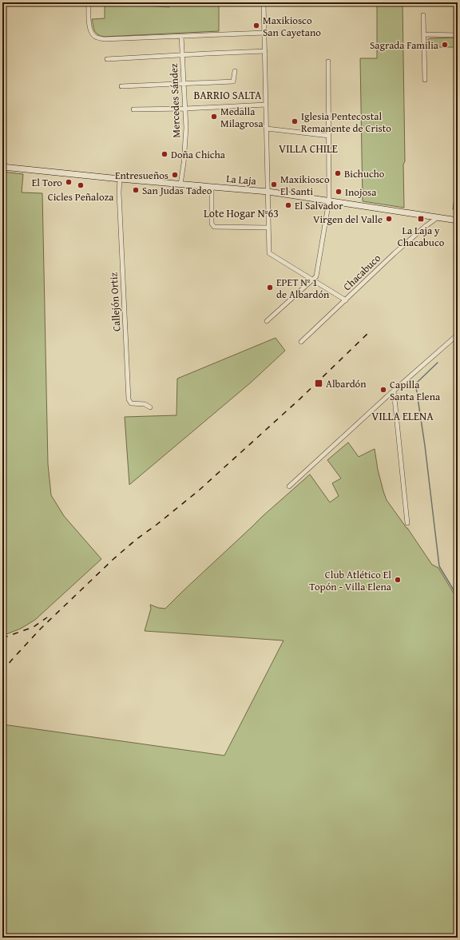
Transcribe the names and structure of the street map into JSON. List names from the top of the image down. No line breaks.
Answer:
{"streets":{"main road":["La Laja"],"street":["Mercedes Sández","Chacabuco","Callejón Ortiz"]},"crossings":[["Mercedes Sández","La Laja"],["La Laja","Chacabuco"],["La Laja","Callejón Ortiz"]],"districts":["BARRIO SALTA","VILLA CHILE","Lote Hogar Nº63","VILLA ELENA"],"places":{"other":["Maxikiosco San Cayetano","Sagrada Familia","Medalla Milagrosa","Iglesia Pentecostal Remanente de Cristo","Doña Chicha","Bichucho","Entresueños","El Toro","Maxikiosco El Santi","Cicles Peñaloza","San Judas Tadeo","Inojosa","El Salvador","Virgen del Valle","EPET Nº 1 de Albardón","Capilla Santa Elena","Club Atlético El Topón - Villa Elena"],"transit":["La Laja y Chacabuco","Albardón"]}}
